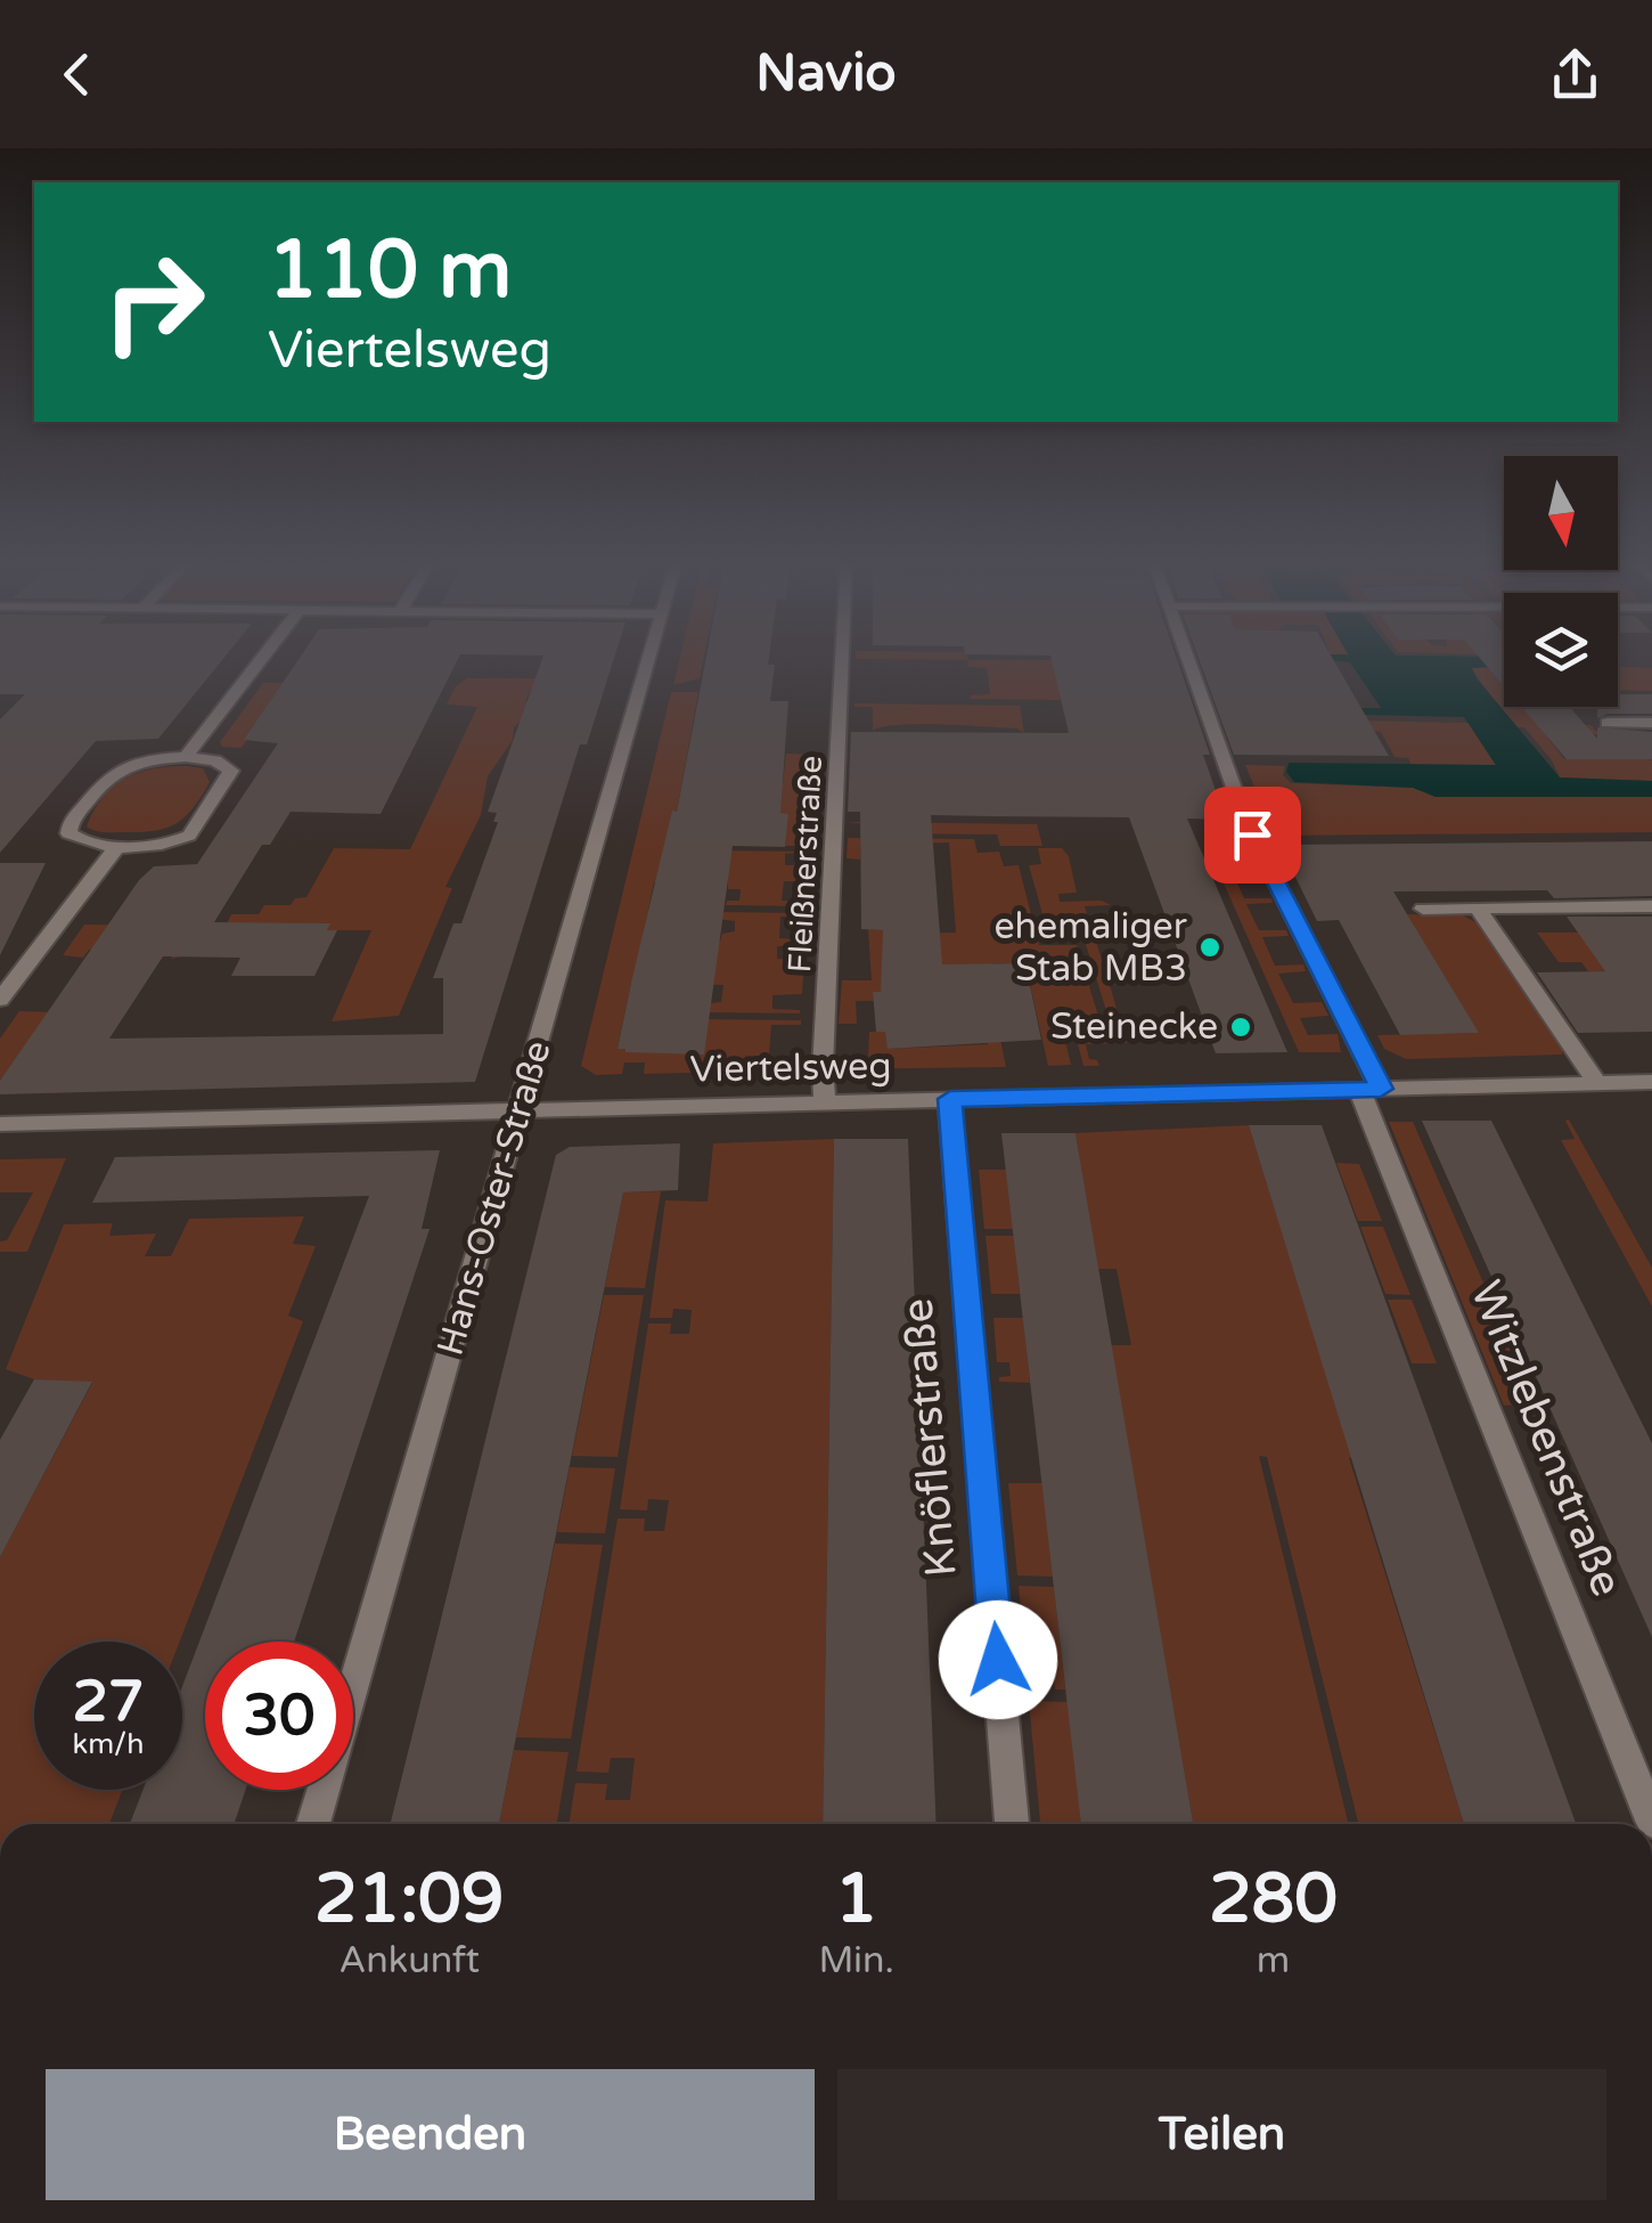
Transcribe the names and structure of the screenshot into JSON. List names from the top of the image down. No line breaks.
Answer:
{"streets":{"street":["Fleißnerstraße","Viertelsweg","Hans-Oster-Straße","Knöflerstraße","Witzlebenstraße"]},"crossings":[["Fleißnerstraße","Viertelsweg"],["Viertelsweg","Hans-Oster-Straße"],["Viertelsweg","Knöflerstraße"],["Viertelsweg","Witzlebenstraße"]],"places":["ehemaliger Stab MB3","Steinecke"],"north":"bottom","page":{"header":"Navio","turn":["110 m","Viertelsweg"],"speed":"27 km/h","limit":"30","eta":["21:09","Ankunft","1","Min.","280","m"],"buttons":["Beenden","Teilen"]}}
